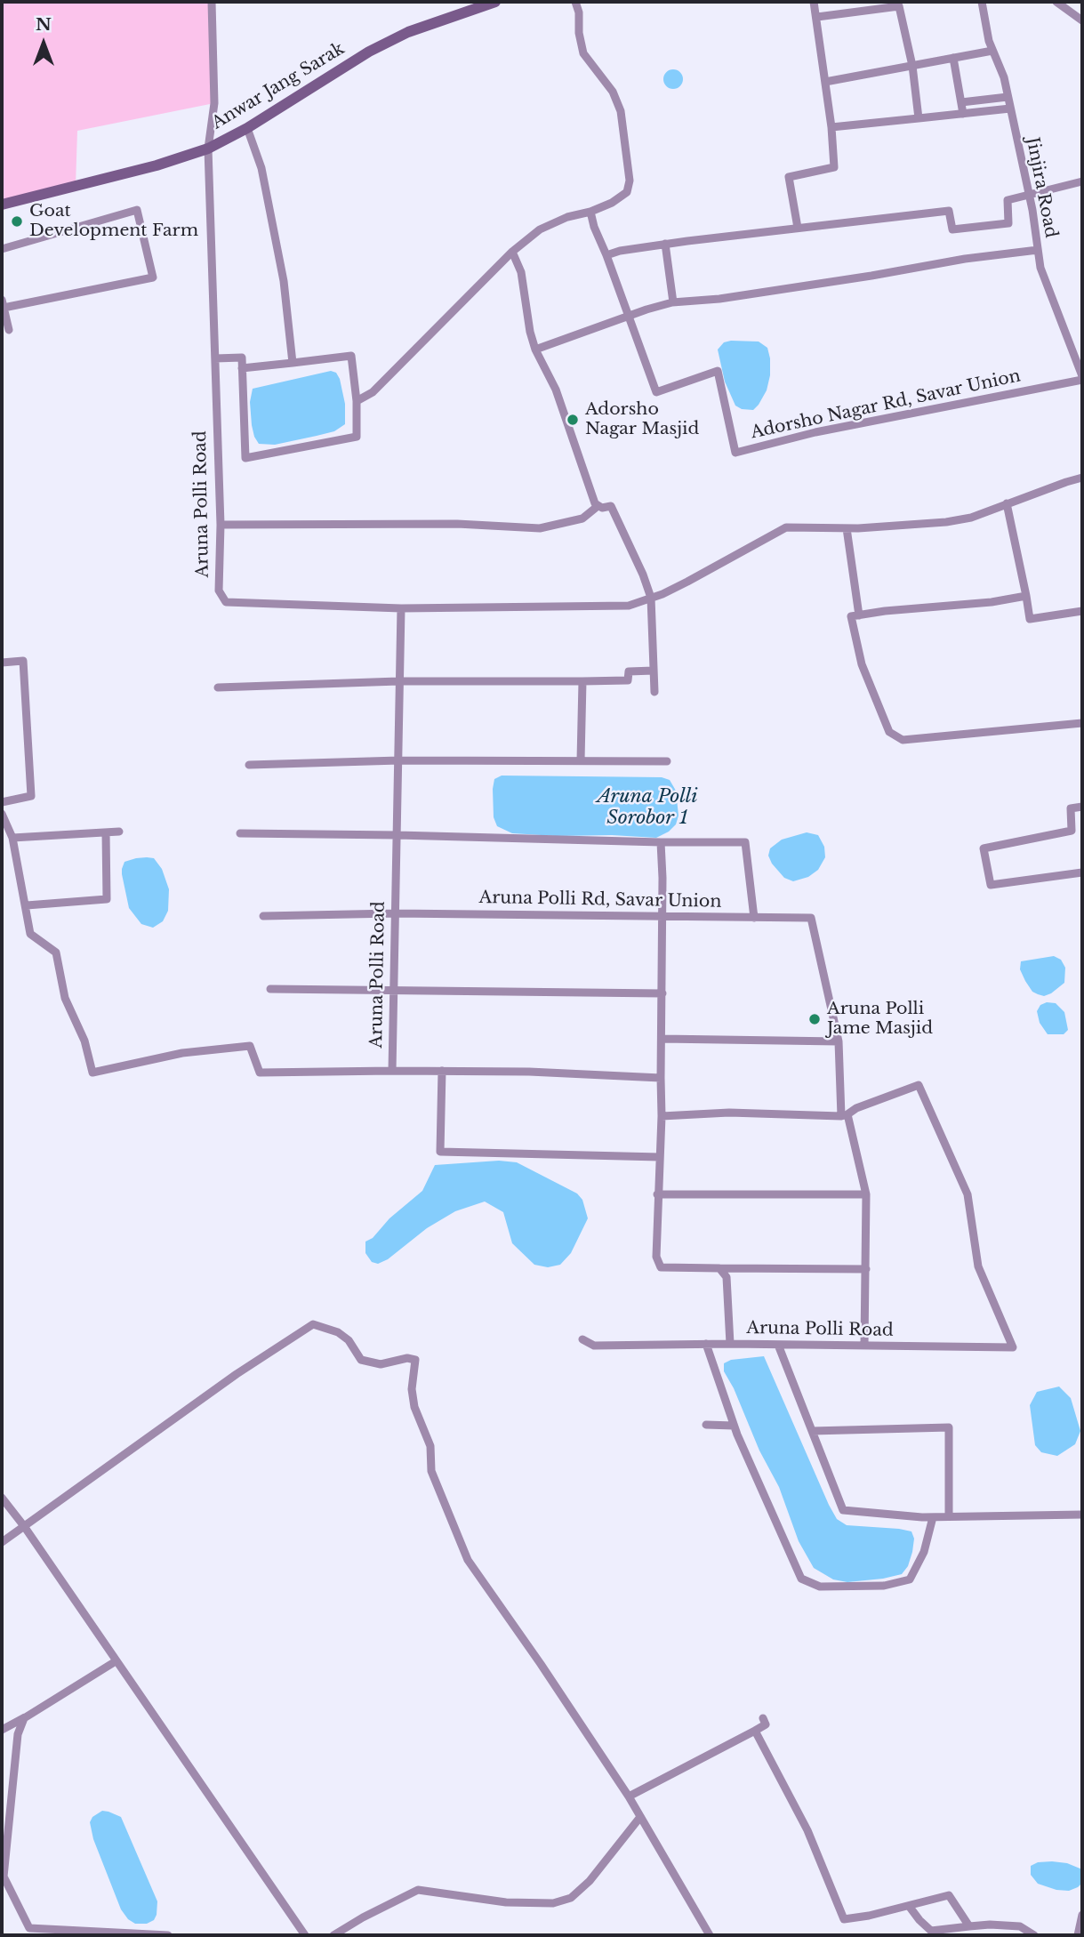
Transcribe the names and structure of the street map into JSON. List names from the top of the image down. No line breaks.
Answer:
{"streets":{"main road":["Anwar Jang Sarak"],"street":["Jinjira Road","Adorsho Nagar Rd, Savar Union","Aruna Polli Road","Aruna Polli Rd, Savar Union"]},"crossings":[["Anwar Jang Sarak","Aruna Polli Road"],["Jinjira Road","Adorsho Nagar Rd, Savar Union"],["Aruna Polli Road","Aruna Polli Rd, Savar Union"]],"water":["Aruna Polli Sorobor 1"],"places":["Goat Development Farm","Adorsho Nagar Masjid","Aruna Polli Jame Masjid"],"north":"top"}
